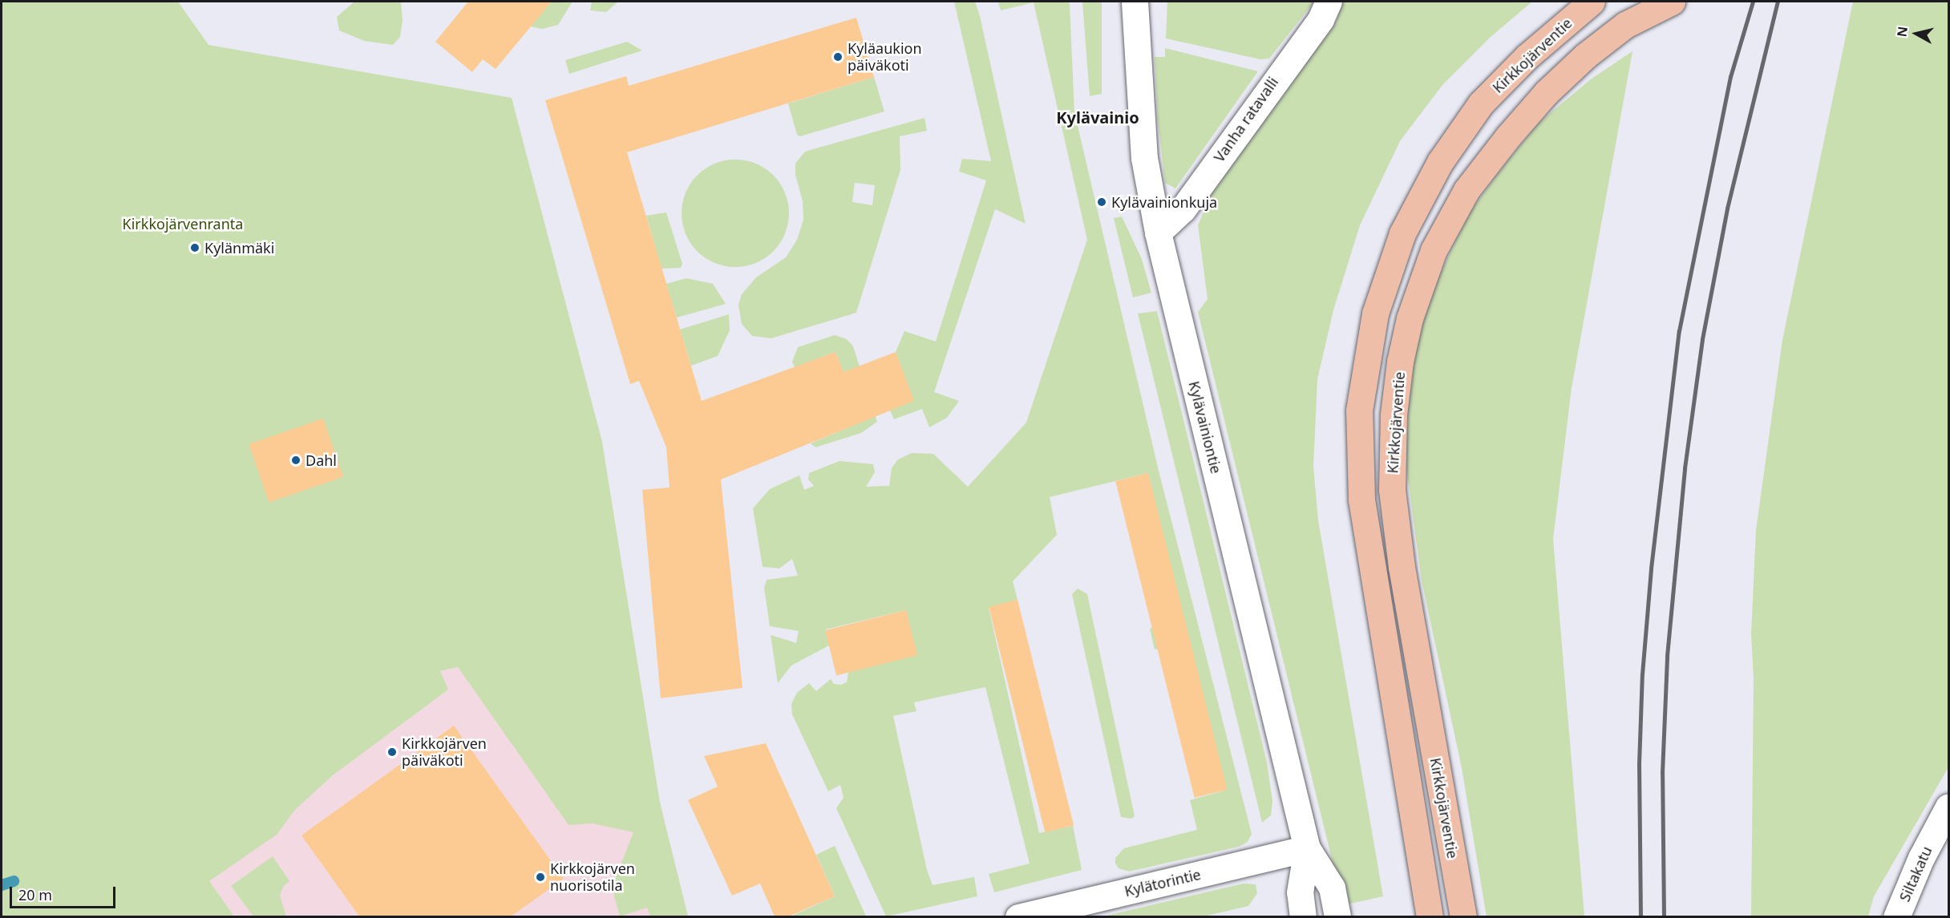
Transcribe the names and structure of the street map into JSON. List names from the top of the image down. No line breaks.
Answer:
{"streets":{"main road":["Kirkkojärventie"],"street":["Vanha ratavalli","Kylävainiontie","Siltakatu","Kylätorintie"]},"crossings":[["Vanha ratavalli","Kylävainiontie"],["Kylävainiontie","Kylätorintie"]],"districts":["Kylävainio"],"parks":["Kirkkojärvenranta"],"places":["Kyläaukion päiväkoti","Kylävainionkuja","Kylänmäki","Dahl","Kirkkojärven päiväkoti","Kirkkojärven nuorisotila"],"scale_bar":"20 m","north":"left"}
